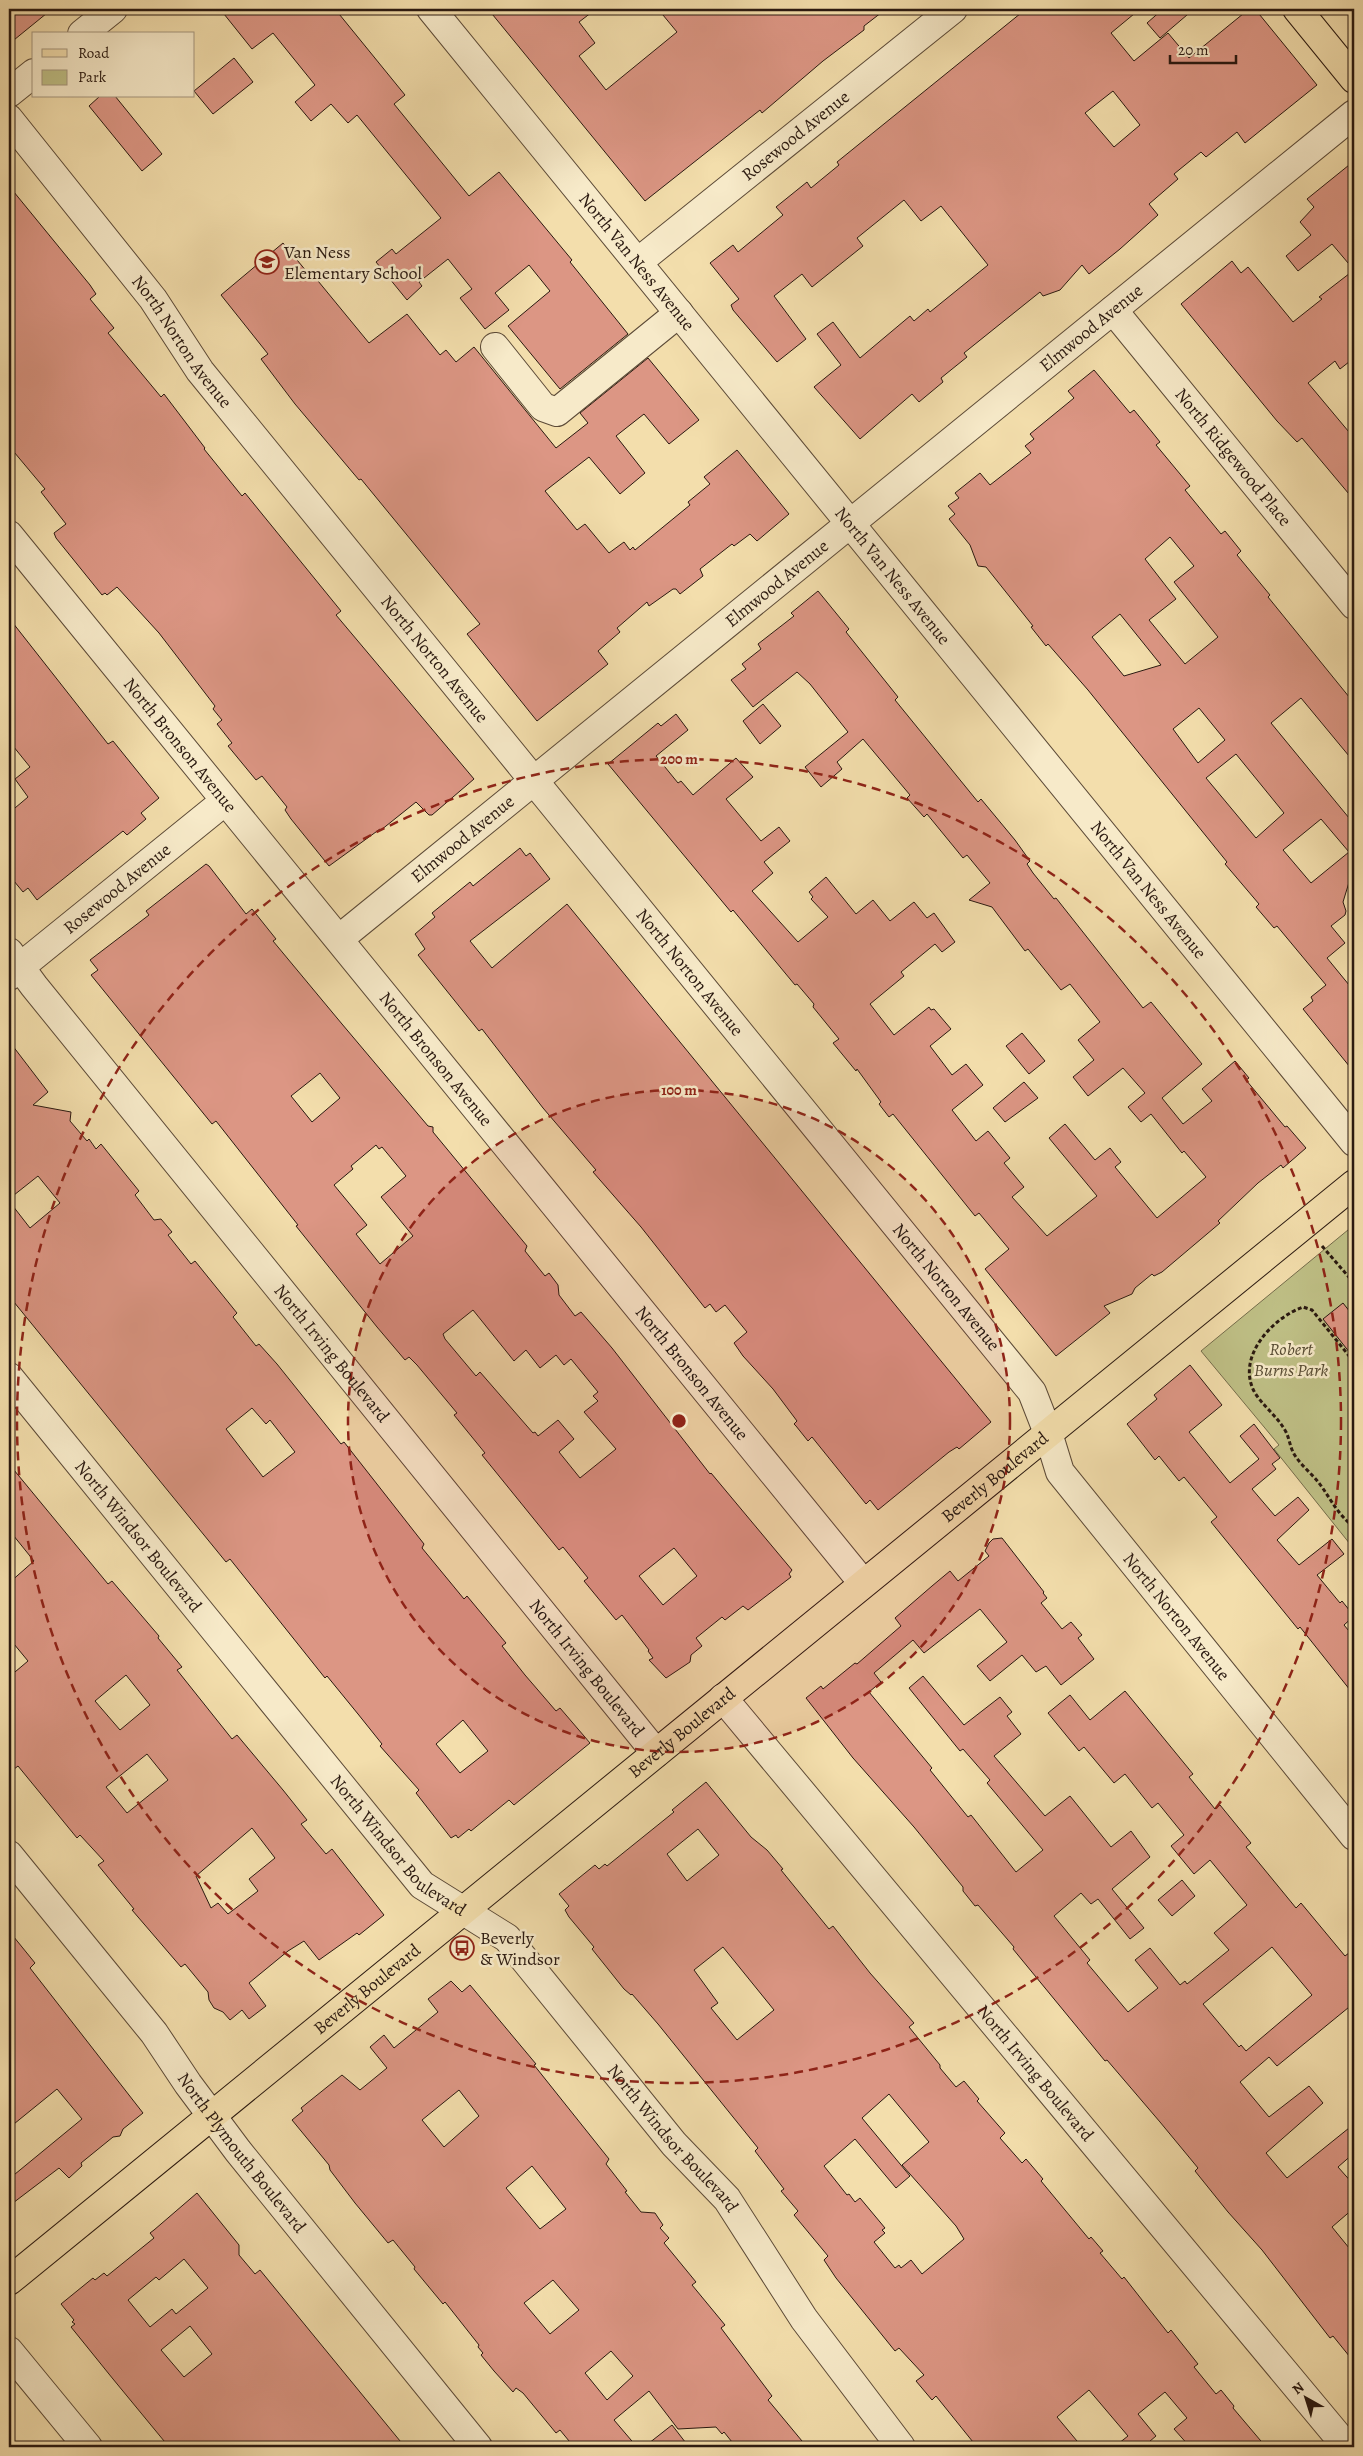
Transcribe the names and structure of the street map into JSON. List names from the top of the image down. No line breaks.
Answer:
{"streets":{"main road":["Beverly Boulevard"],"street":["Rosewood Avenue","North Van Ness Avenue","Elmwood Avenue","North Norton Avenue","North Ridgewood Place","North Bronson Avenue","North Irving Boulevard","North Windsor Boulevard","North Plymouth Boulevard"]},"crossings":[["Rosewood Avenue","North Van Ness Avenue"],["Rosewood Avenue","North Bronson Avenue"],["Rosewood Avenue","North Irving Boulevard"],["North Van Ness Avenue","Elmwood Avenue"],["Elmwood Avenue","North Norton Avenue"],["Elmwood Avenue","North Ridgewood Place"],["Elmwood Avenue","North Bronson Avenue"],["North Norton Avenue","Beverly Boulevard"],["North Bronson Avenue","Beverly Boulevard"],["North Irving Boulevard","Beverly Boulevard"],["Beverly Boulevard","North Windsor Boulevard"],["Beverly Boulevard","North Plymouth Boulevard"]],"parks":["Robert Burns Park"],"places":{"school or university":["Van Ness Elementary School"],"bus stop":["Beverly & Windsor"]},"legend":["Road","Park"],"scale_bar":"20 m","north":"top left","rings":["200 m","100 m"]}
